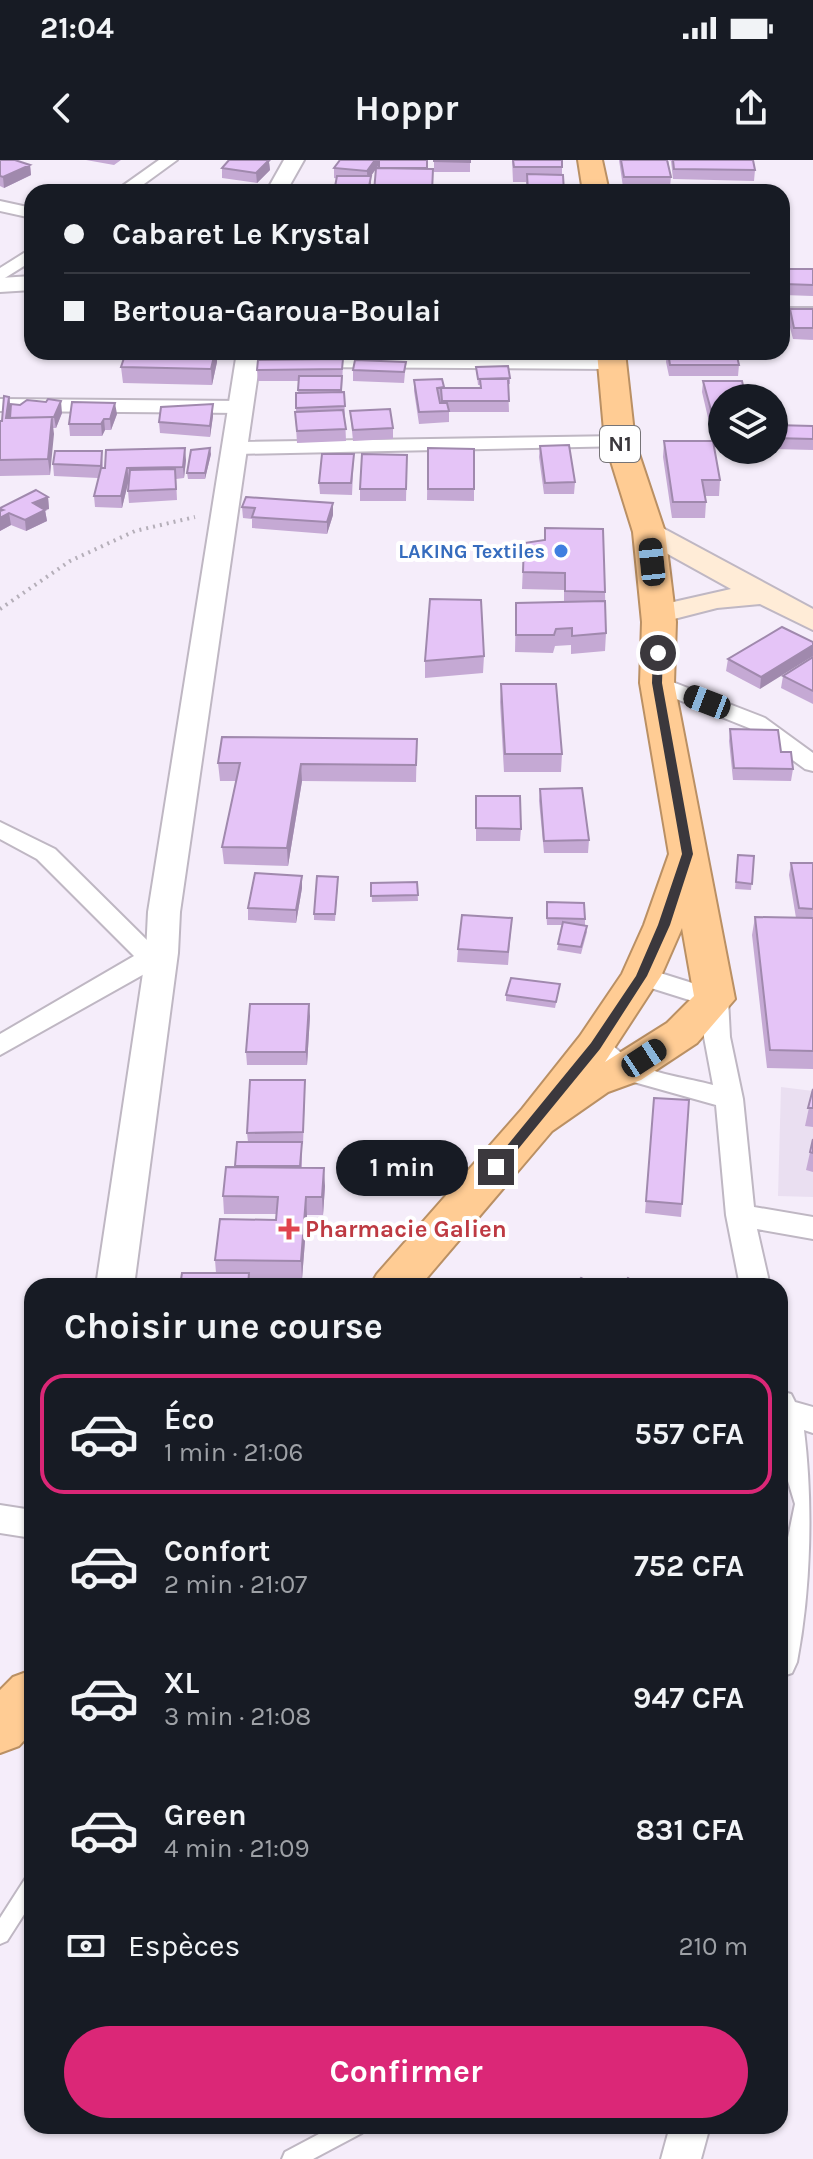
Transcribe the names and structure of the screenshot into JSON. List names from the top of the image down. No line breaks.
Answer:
{"streets":{"highway":["N1"]},"places":{"other":["LAKING Textiles"],"health":["Pharmacie Galien"]},"page":{"status":"21:04","header":"Hoppr","banner":["Cabaret Le Krystal","Bertoua-Garoua-Boulai"],"bubble":"1 min","heading":"Choisir une course","list":[{"name":"Éco","note":"1 min · 21:06","value":"557 CFA"},{"name":"Confort","note":"2 min · 21:07","value":"752 CFA"},{"name":"XL","note":"3 min · 21:08","value":"947 CFA"},{"name":"Green","note":"4 min · 21:09","value":"831 CFA"}],"pay":["Espèces","210 m"],"buttons":"Confirmer"}}
